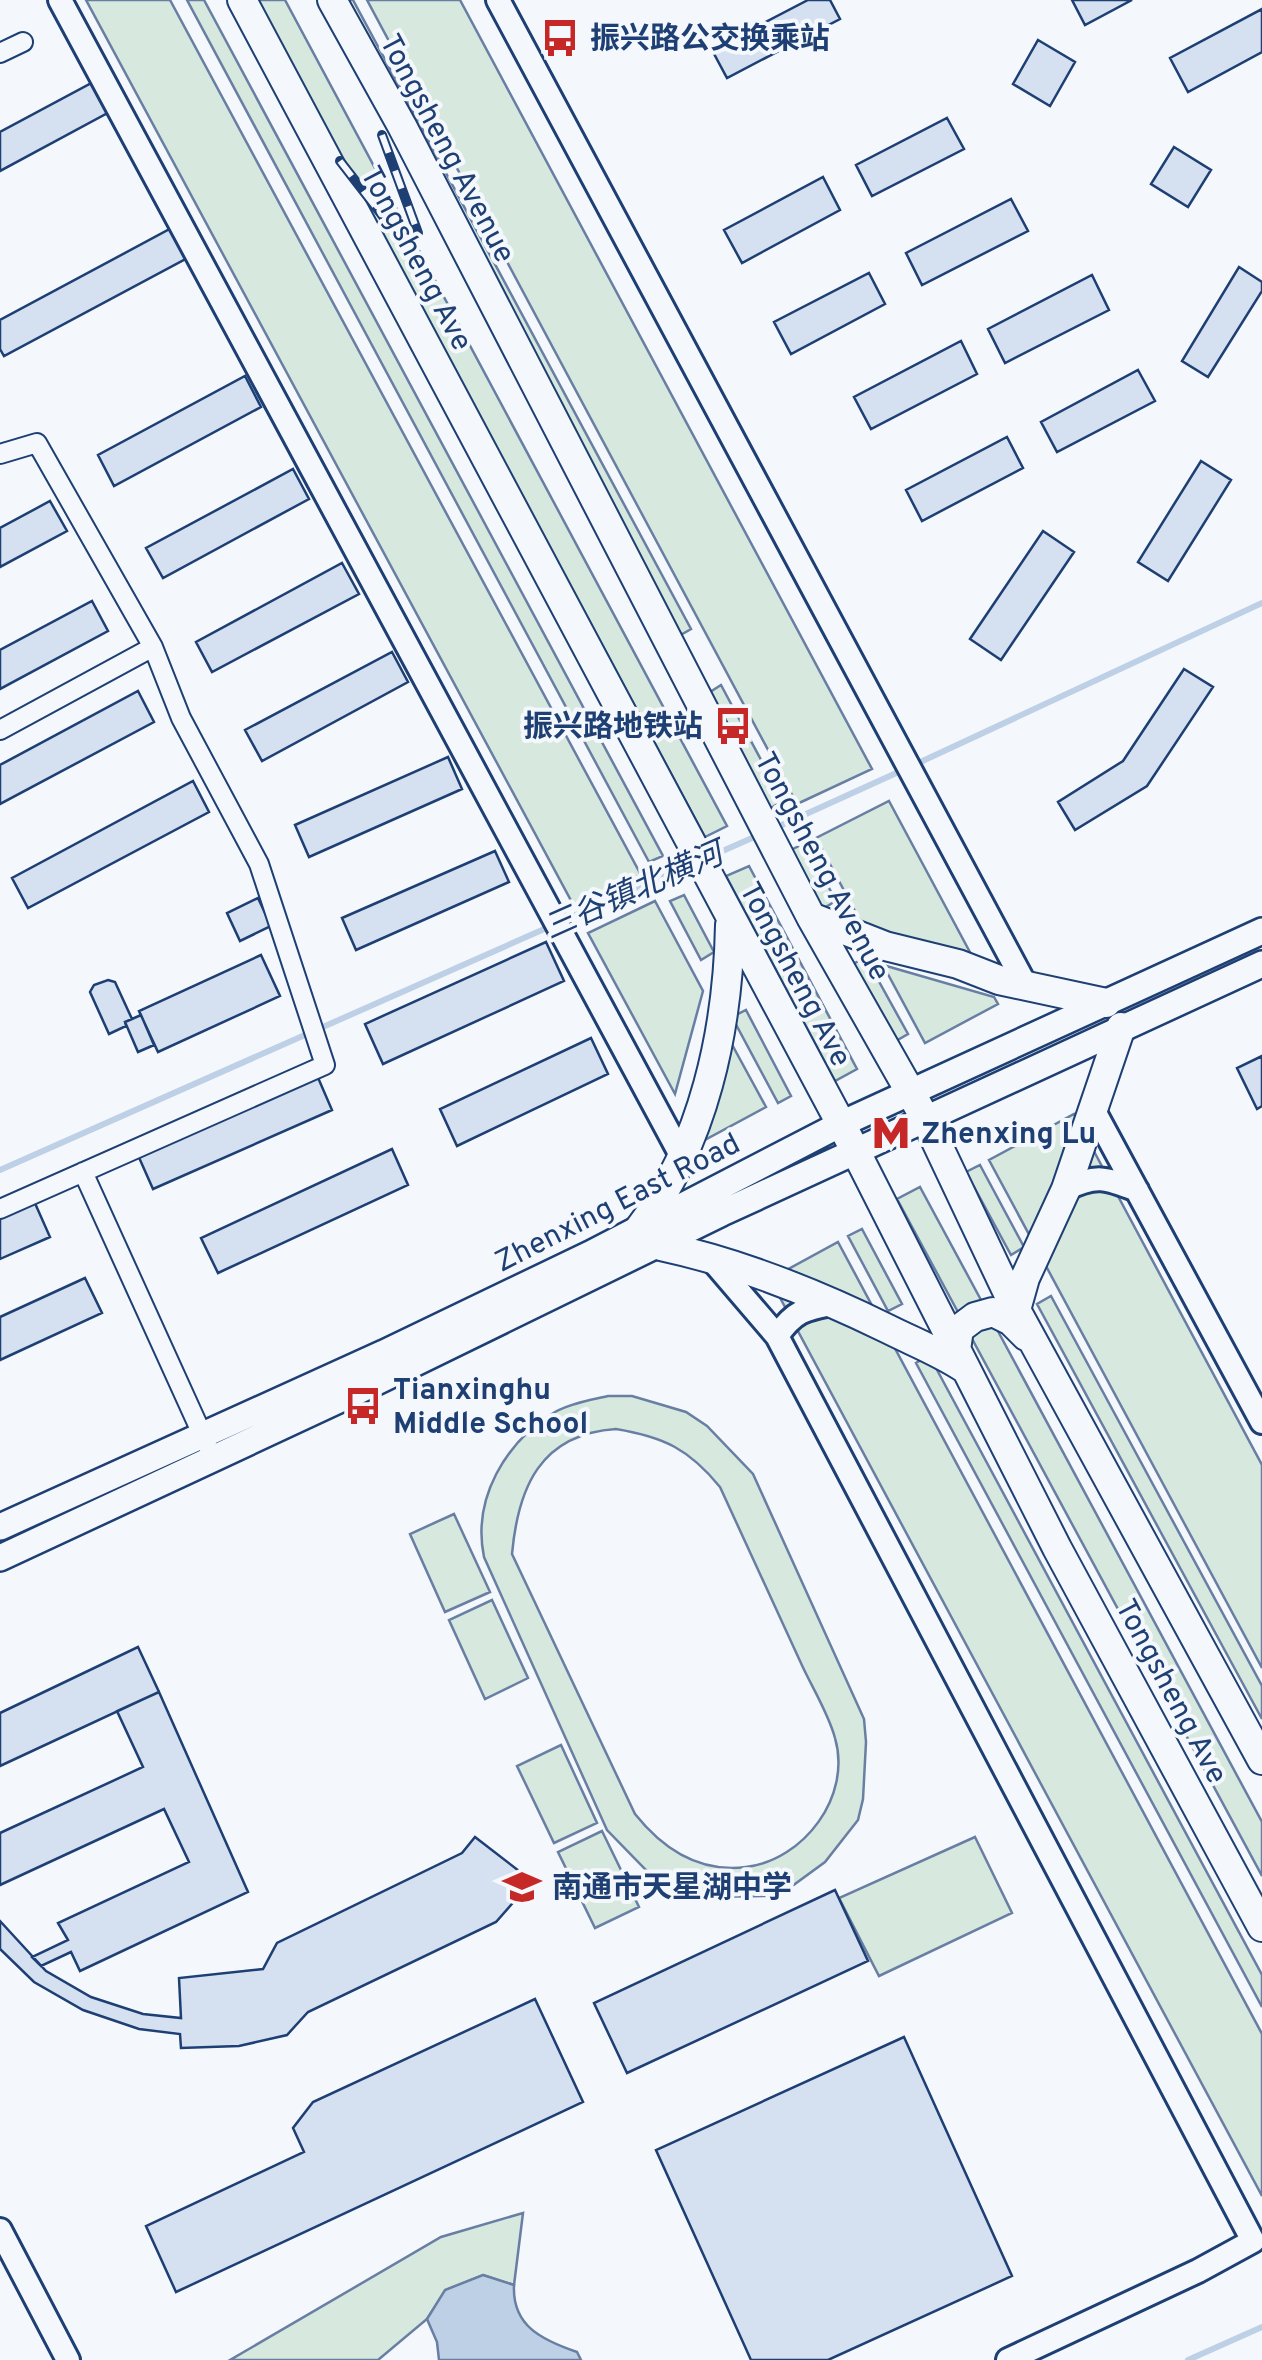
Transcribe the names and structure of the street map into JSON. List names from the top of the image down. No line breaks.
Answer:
{"streets":{"main road":["Tongsheng Avenue","Tongsheng Ave","Zhenxing East Road"]},"crossings":[["Tongsheng Avenue","Zhenxing East Road"],["Tongsheng Ave","Zhenxing East Road"]],"water":["三谷镇北横河"],"places":{"bus stop":["振兴路公交换乘站","振兴路地铁站","Tianxinghu Middle School"],"metro station":["Zhenxing Lu"],"school or university":["南通市天星湖中学"]}}
